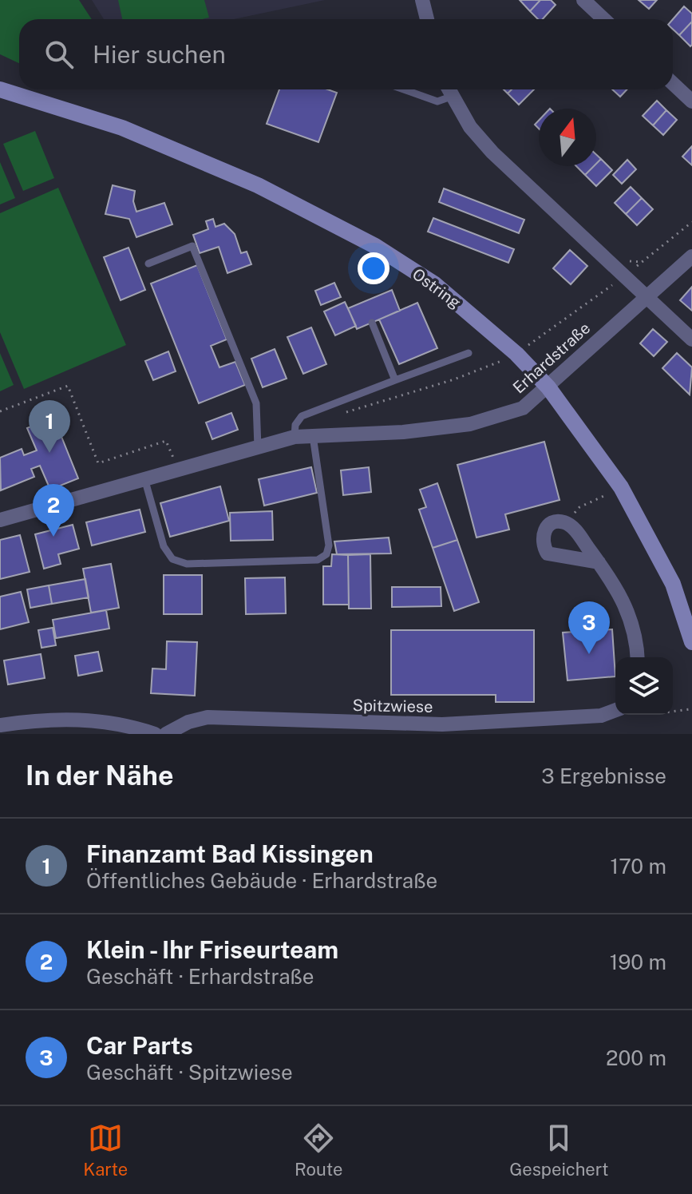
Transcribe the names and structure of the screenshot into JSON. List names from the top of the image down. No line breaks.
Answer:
{"streets":{"main road":["Ostring"],"street":["Erhardstraße","Spitzwiese"]},"crossings":[["Ostring","Erhardstraße"]],"north":"top","page":{"search":"Hier suchen","pins":["1","2","3"],"heading":["In der Nähe","3 Ergebnisse"],"list":[{"mark":"1","name":"Finanzamt Bad Kissingen","note":"Öffentliches Gebäude · Erhardstraße","value":"170 m"},{"mark":"2","name":"Klein - Ihr Friseurteam","note":"Geschäft · Erhardstraße","value":"190 m"},{"mark":"3","name":"Car Parts","note":"Geschäft · Spitzwiese","value":"200 m"}],"nav":["Karte","Route","Gespeichert"]}}
